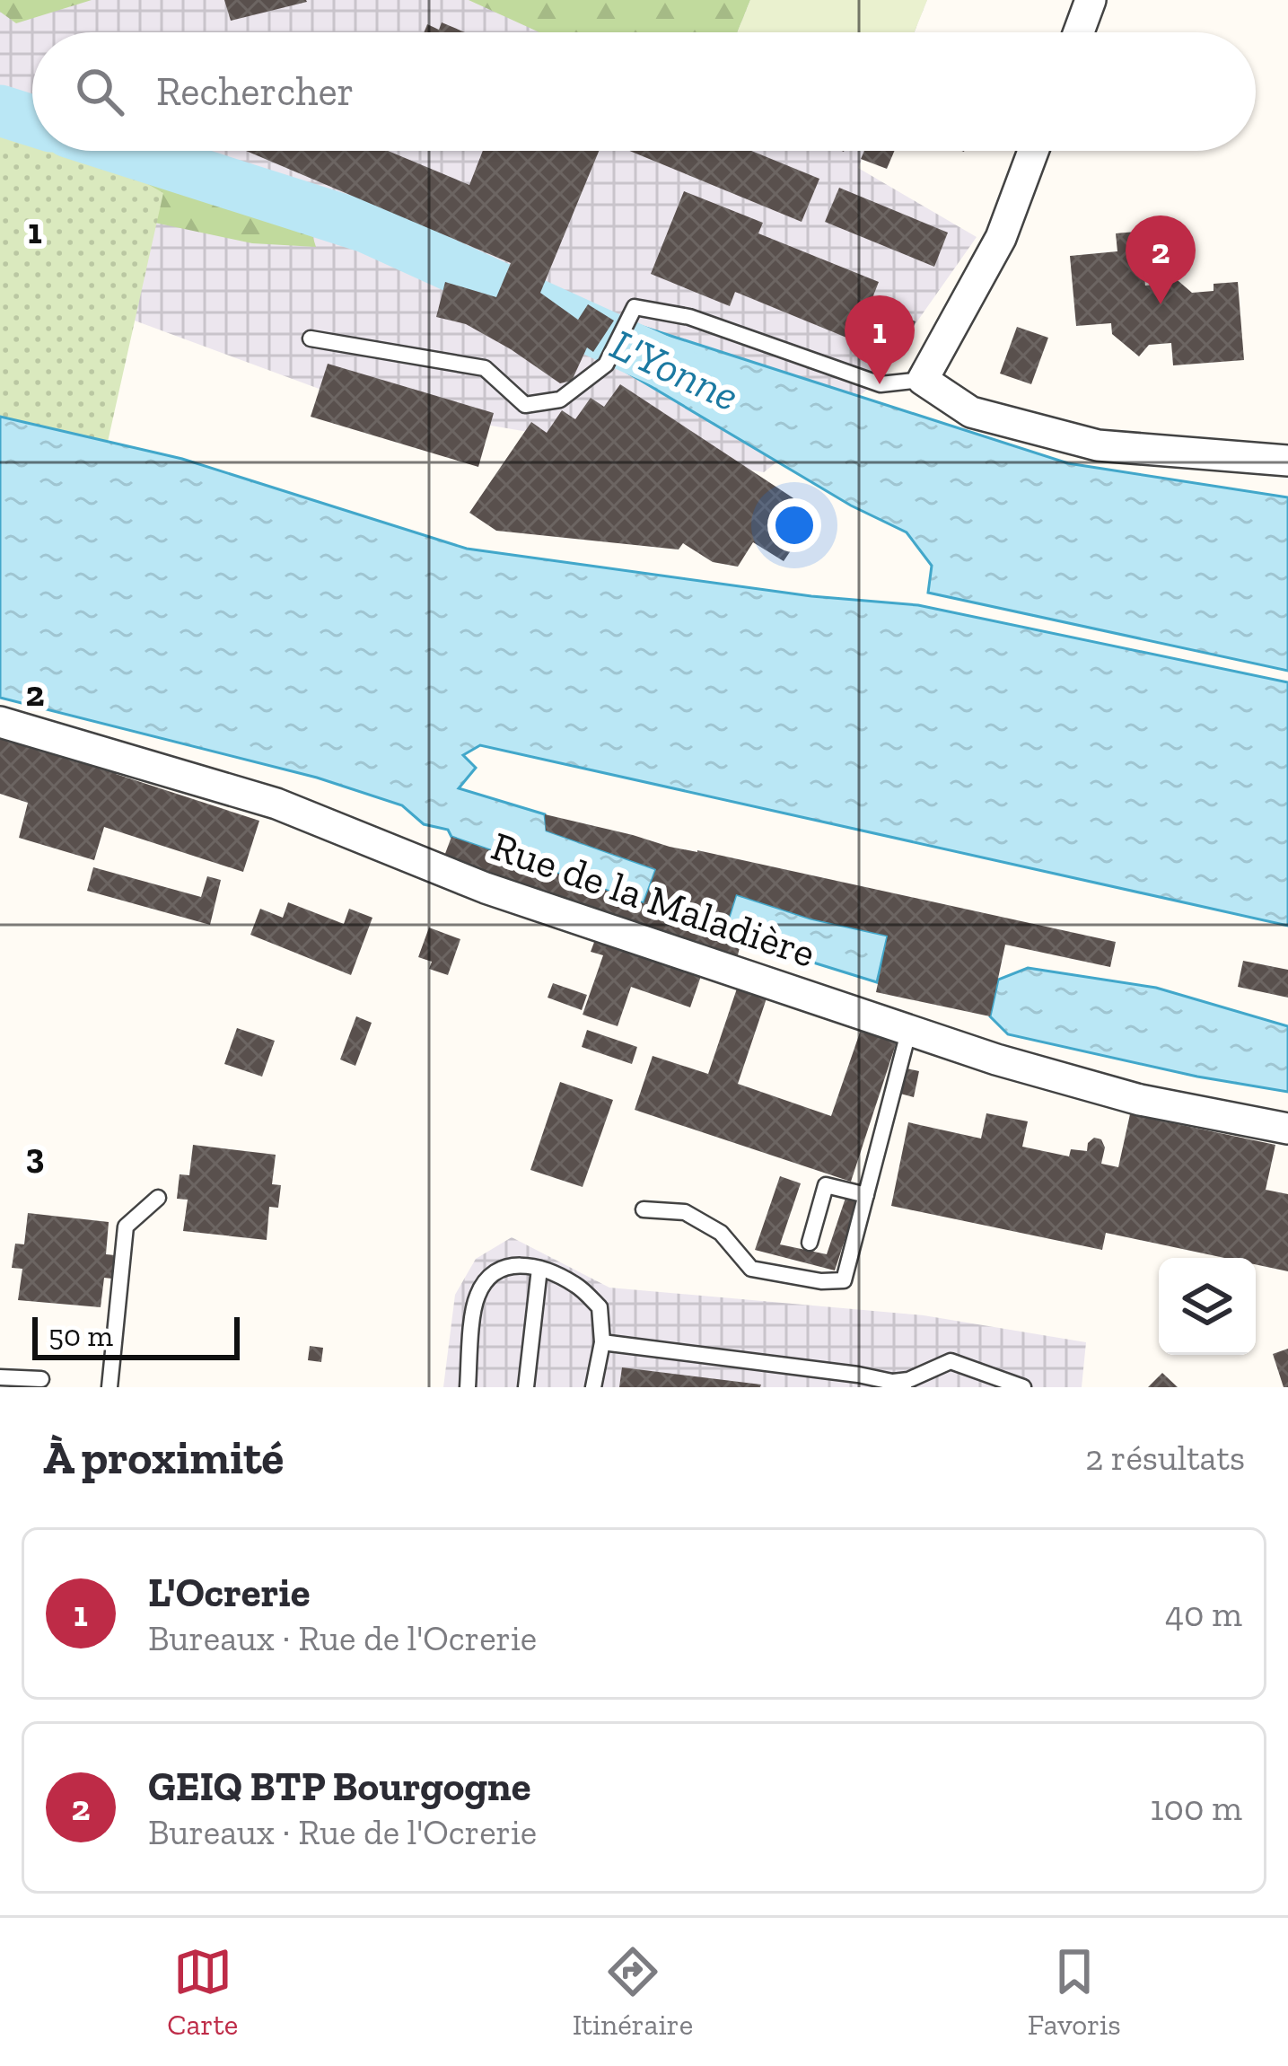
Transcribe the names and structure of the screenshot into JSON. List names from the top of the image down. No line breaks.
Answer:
{"streets":{"street":["Rue de la Maladière"]},"water":["L'Yonne"],"scale_bar":"50 m","page":{"search":"Rechercher","pins":["2","1"],"scale":"50 m","heading":["À proximité","2 résultats"],"list":[{"mark":"1","name":"L'Ocrerie","note":"Bureaux · Rue de l'Ocrerie","value":"40 m"},{"mark":"2","name":"GEIQ BTP Bourgogne","note":"Bureaux · Rue de l'Ocrerie","value":"100 m"}],"nav":["Carte","Itinéraire","Favoris"]},"grid":{"rows":["1","2","3"]}}
